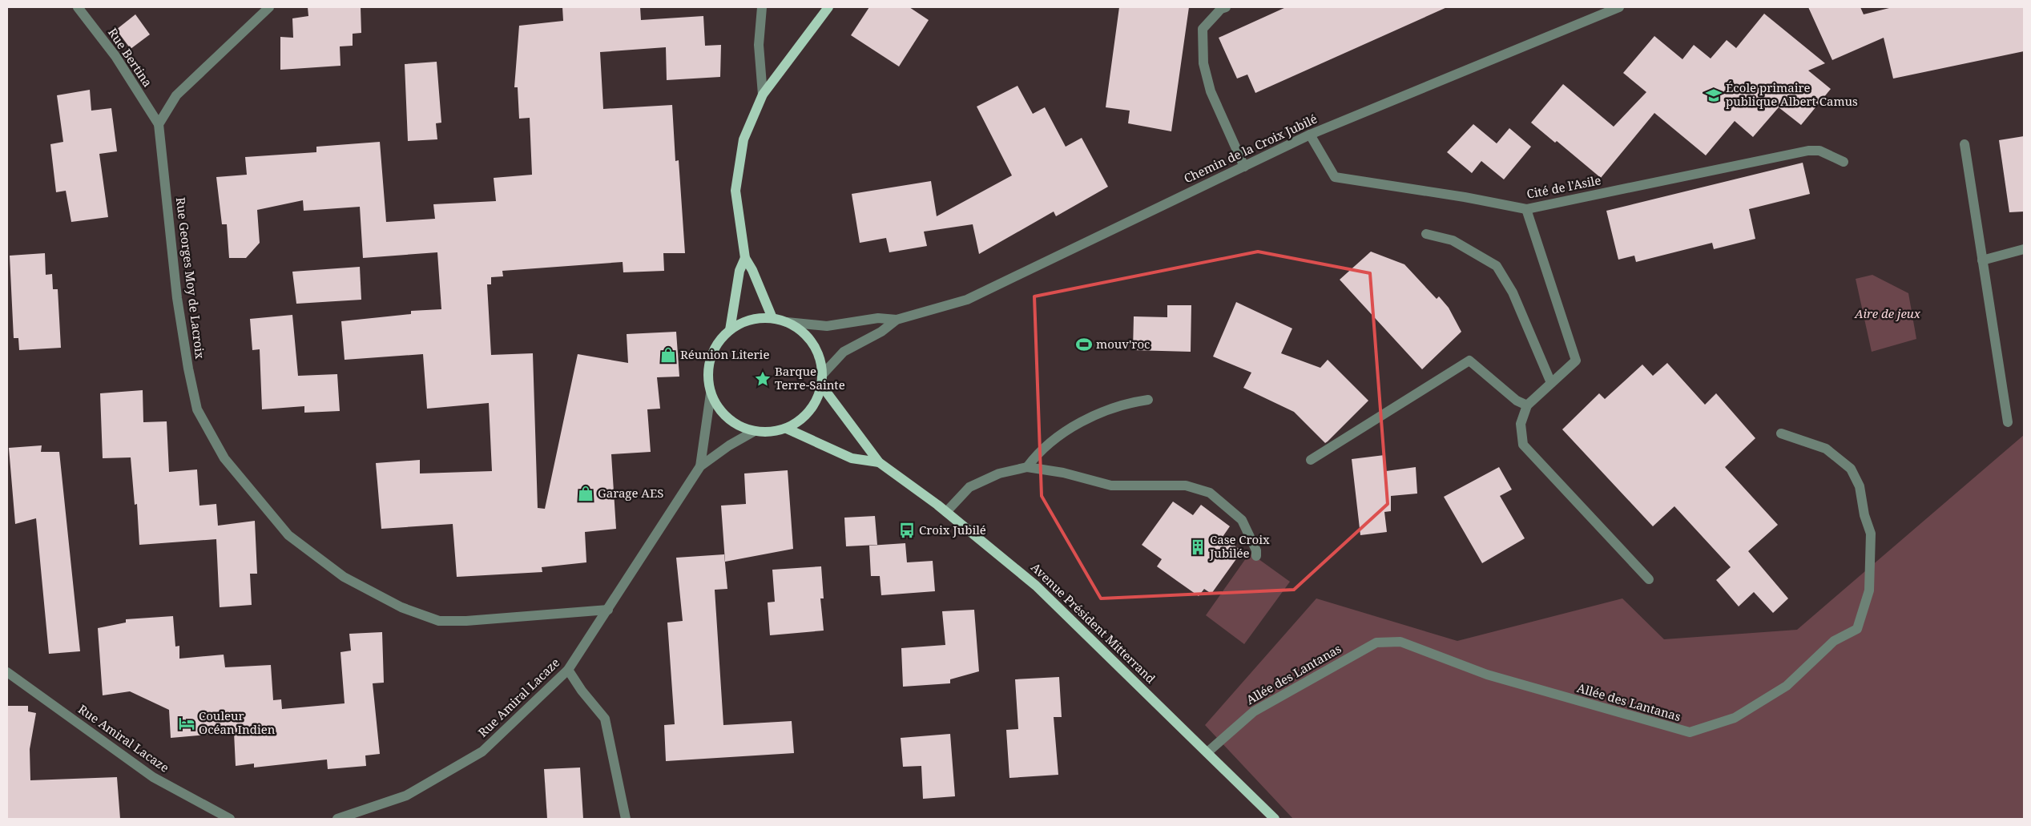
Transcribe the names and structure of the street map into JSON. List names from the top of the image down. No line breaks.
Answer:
{"streets":{"main road":["Avenue Président Mitterrand"],"street":["Rue Bertina","Chemin de la Croix Jubilé","Cité de l'Asile","Rue Georges Moy de Lacroix","Allée des Lantanas","Rue Amiral Lacaze"]},"crossings":[["Rue Bertina","Rue Georges Moy de Lacroix"],["Chemin de la Croix Jubilé","Cité de l'Asile"],["Chemin de la Croix Jubilé","Avenue Président Mitterrand"],["Chemin de la Croix Jubilé","Rue Amiral Lacaze"],["Rue Georges Moy de Lacroix","Rue Amiral Lacaze"],["Avenue Président Mitterrand","Allée des Lantanas"],["Avenue Président Mitterrand","Rue Amiral Lacaze"]],"parks":["Aire de jeux"],"places":{"school or university":["École primaire publique Albert Camus"],"sports":["mouv'roc"],"shop":["Réunion Literie","Garage AES"],"place":["Barque Terre-Sainte"],"bus stop":["Croix Jubilé"],"building":["Case Croix Jubilée"],"hotel":["Couleur Océan Indien"]}}
